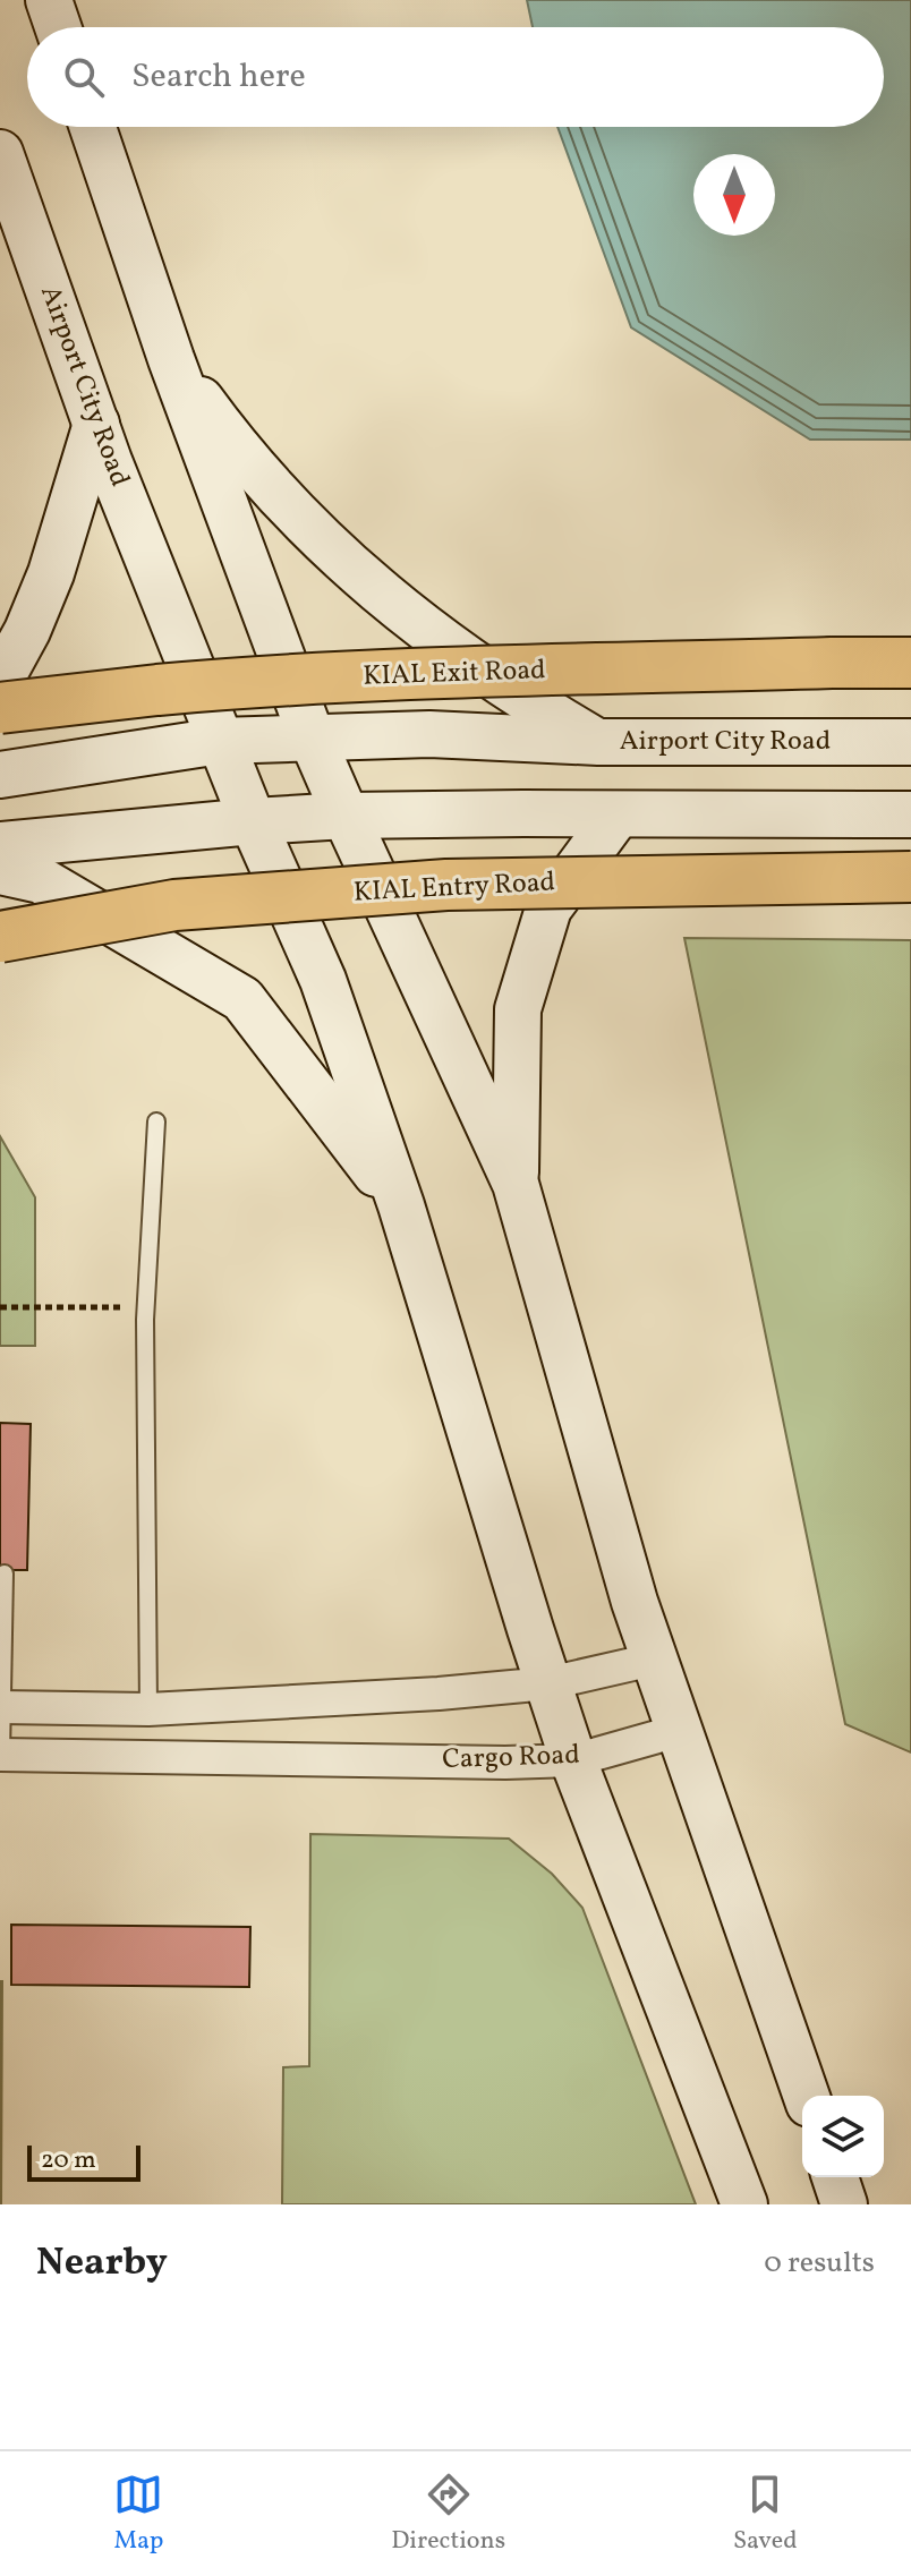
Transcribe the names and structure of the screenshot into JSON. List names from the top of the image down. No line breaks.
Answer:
{"streets":{"main road":["Airport City Road","KIAL Exit Road","KIAL Entry Road"],"street":["Cargo Road"]},"crossings":[["Airport City Road","Cargo Road"]],"scale_bar":"20 m","north":"bottom","page":{"search":"Search here","scale":"20 m","heading":["Nearby","0 results"],"nav":["Map","Directions","Saved"]}}
